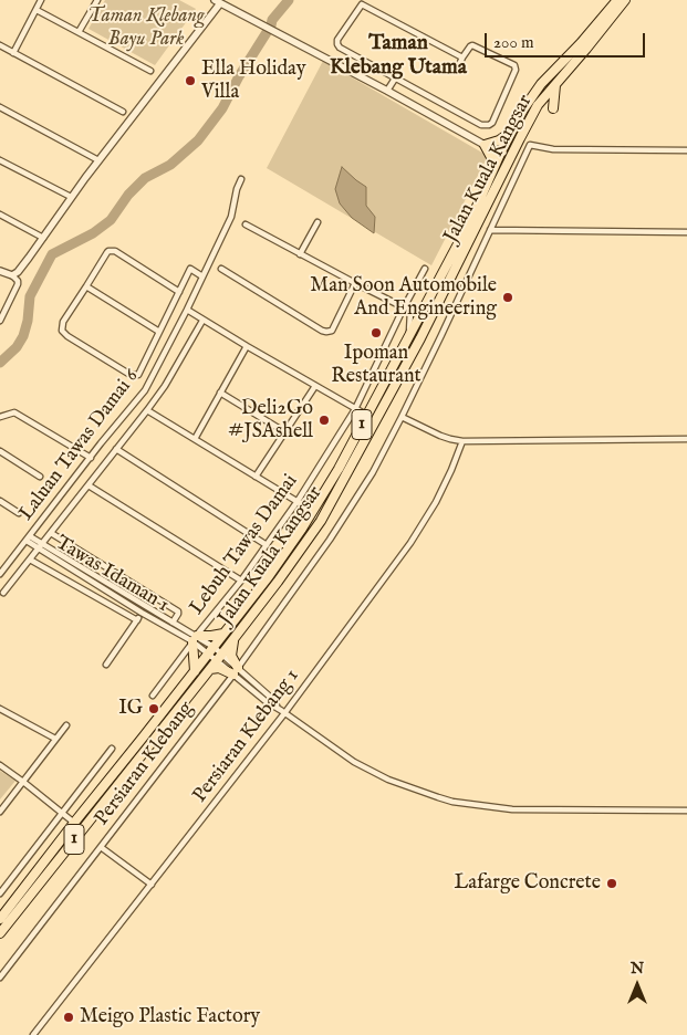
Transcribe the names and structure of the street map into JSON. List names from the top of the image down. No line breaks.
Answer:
{"streets":{"highway":["Jalan Kuala Kangsar","1"],"street":["Laluan Tawas Damai 6","Lebuh Tawas Damai","Tawas Idaman 1","Persiaran Klebang 1","Persiaran Klebang"]},"crossings":[["Jalan Kuala Kangsar","Tawas Idaman 1"],["Laluan Tawas Damai 6","Tawas Idaman 1"],["Lebuh Tawas Damai","Tawas Idaman 1"]],"districts":["Taman Klebang Utama"],"parks":["Taman Klebang Bayu Park"],"places":["Ella Holiday Villa","Man Soon Automobile And Engineering","Ipoman Restaurant","Deli2Go #JSAshell","IG","Lafarge Concrete","Meigo Plastic Factory"],"scale_bar":"200 m","north":"top"}
